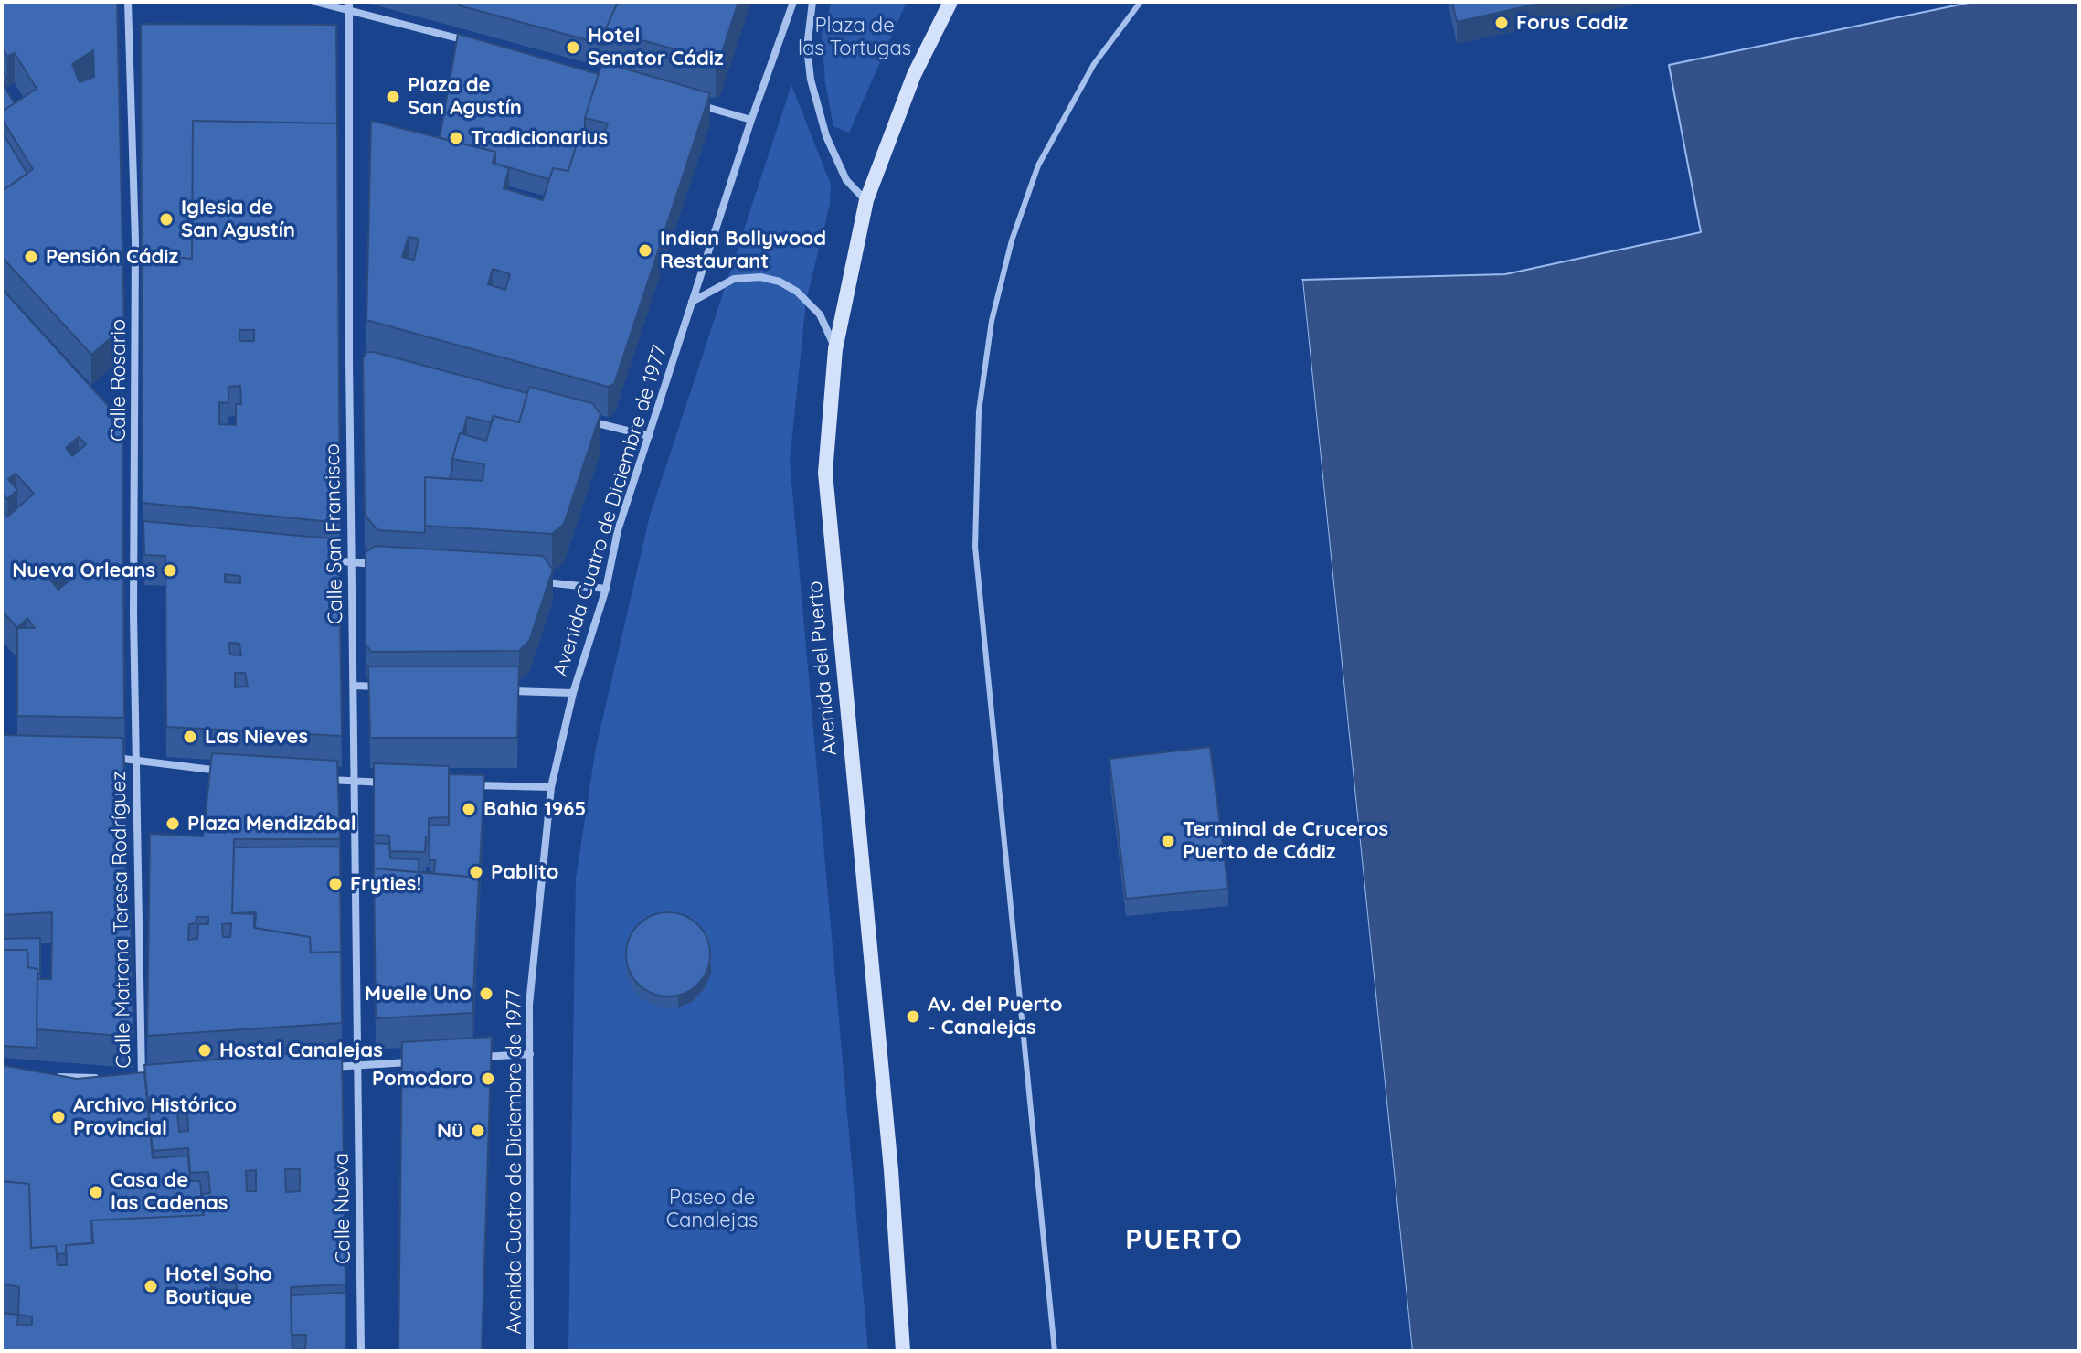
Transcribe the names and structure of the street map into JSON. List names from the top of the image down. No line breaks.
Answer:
{"streets":{"street":["Calle Rosario","Avenida Cuatro de Diciembre de 1977","Calle San Francisco","Avenida del Puerto","Calle Matrona Teresa Rodríguez","Calle Nueva"]},"crossings":[["Calle Rosario","Calle Matrona Teresa Rodríguez"],["Calle San Francisco","Calle Nueva"]],"districts":["PUERTO"],"parks":["Plaza de las Tortugas","Paseo de Canalejas"],"places":["Forus Cadiz","Hotel Senator Cádiz","Plaza de San Agustín","Tradicionarius","Iglesia de San Agustín","Indian Bollywood Restaurant","Pensión Cádiz","Nueva Orleans","Las Nieves","Bahia 1965","Plaza Mendizábal","Terminal de Cruceros Puerto de Cádiz","Pablito","Fryties!","Muelle Uno","Av. del Puerto - Canalejas","Hostal Canalejas","Pomodoro","Archivo Histórico Provincial","Nü","Casa de las Cadenas","Hotel Soho Boutique"]}
